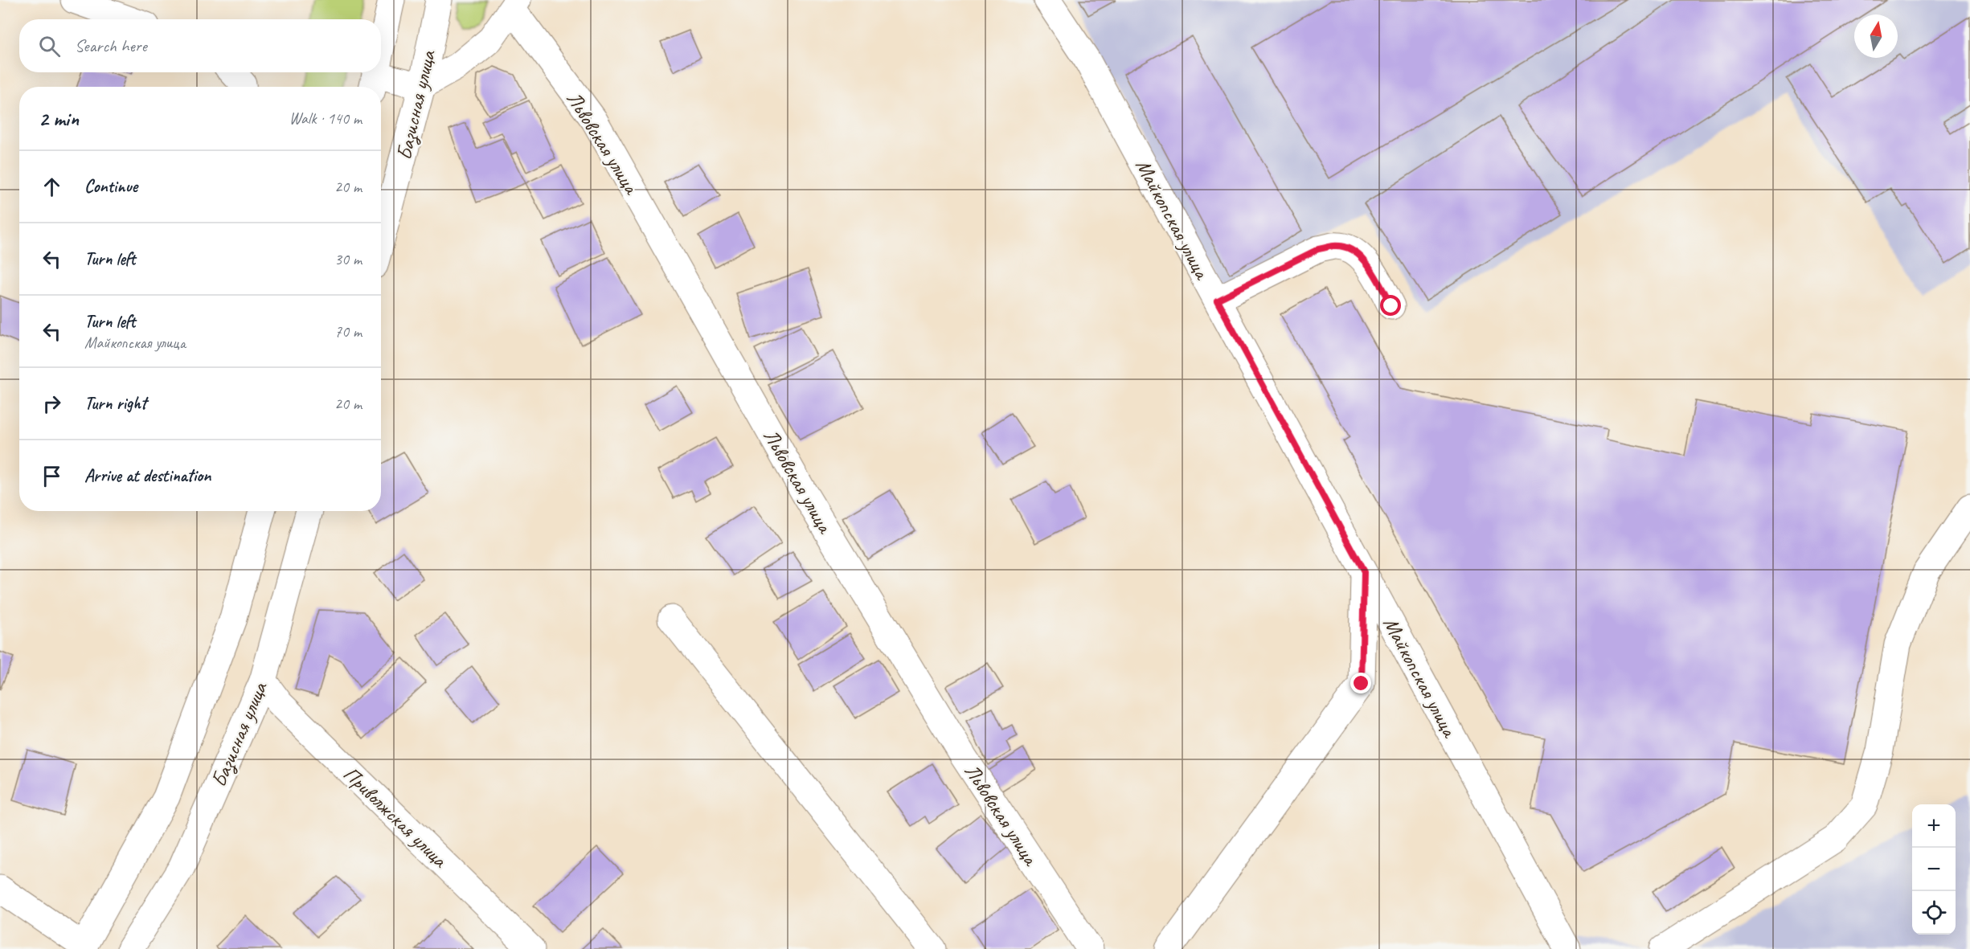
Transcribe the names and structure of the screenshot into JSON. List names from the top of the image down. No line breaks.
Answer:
{"streets":{"street":["Базисная улица","Львовская улица","Майкопская улица","Приволжская улица"]},"crossings":[["Базисная улица","Приволжская улица"]],"north":"top","page":{"search":"Search here","heading":["2 min","Walk · 140 m"],"list":[["Continue","20 m"],["Turn left","30 m"],["Turn left","Майкопская улица","70 m"],["Turn right","20 m"],"Arrive at destination"],"map_buttons":["+","−"]}}
